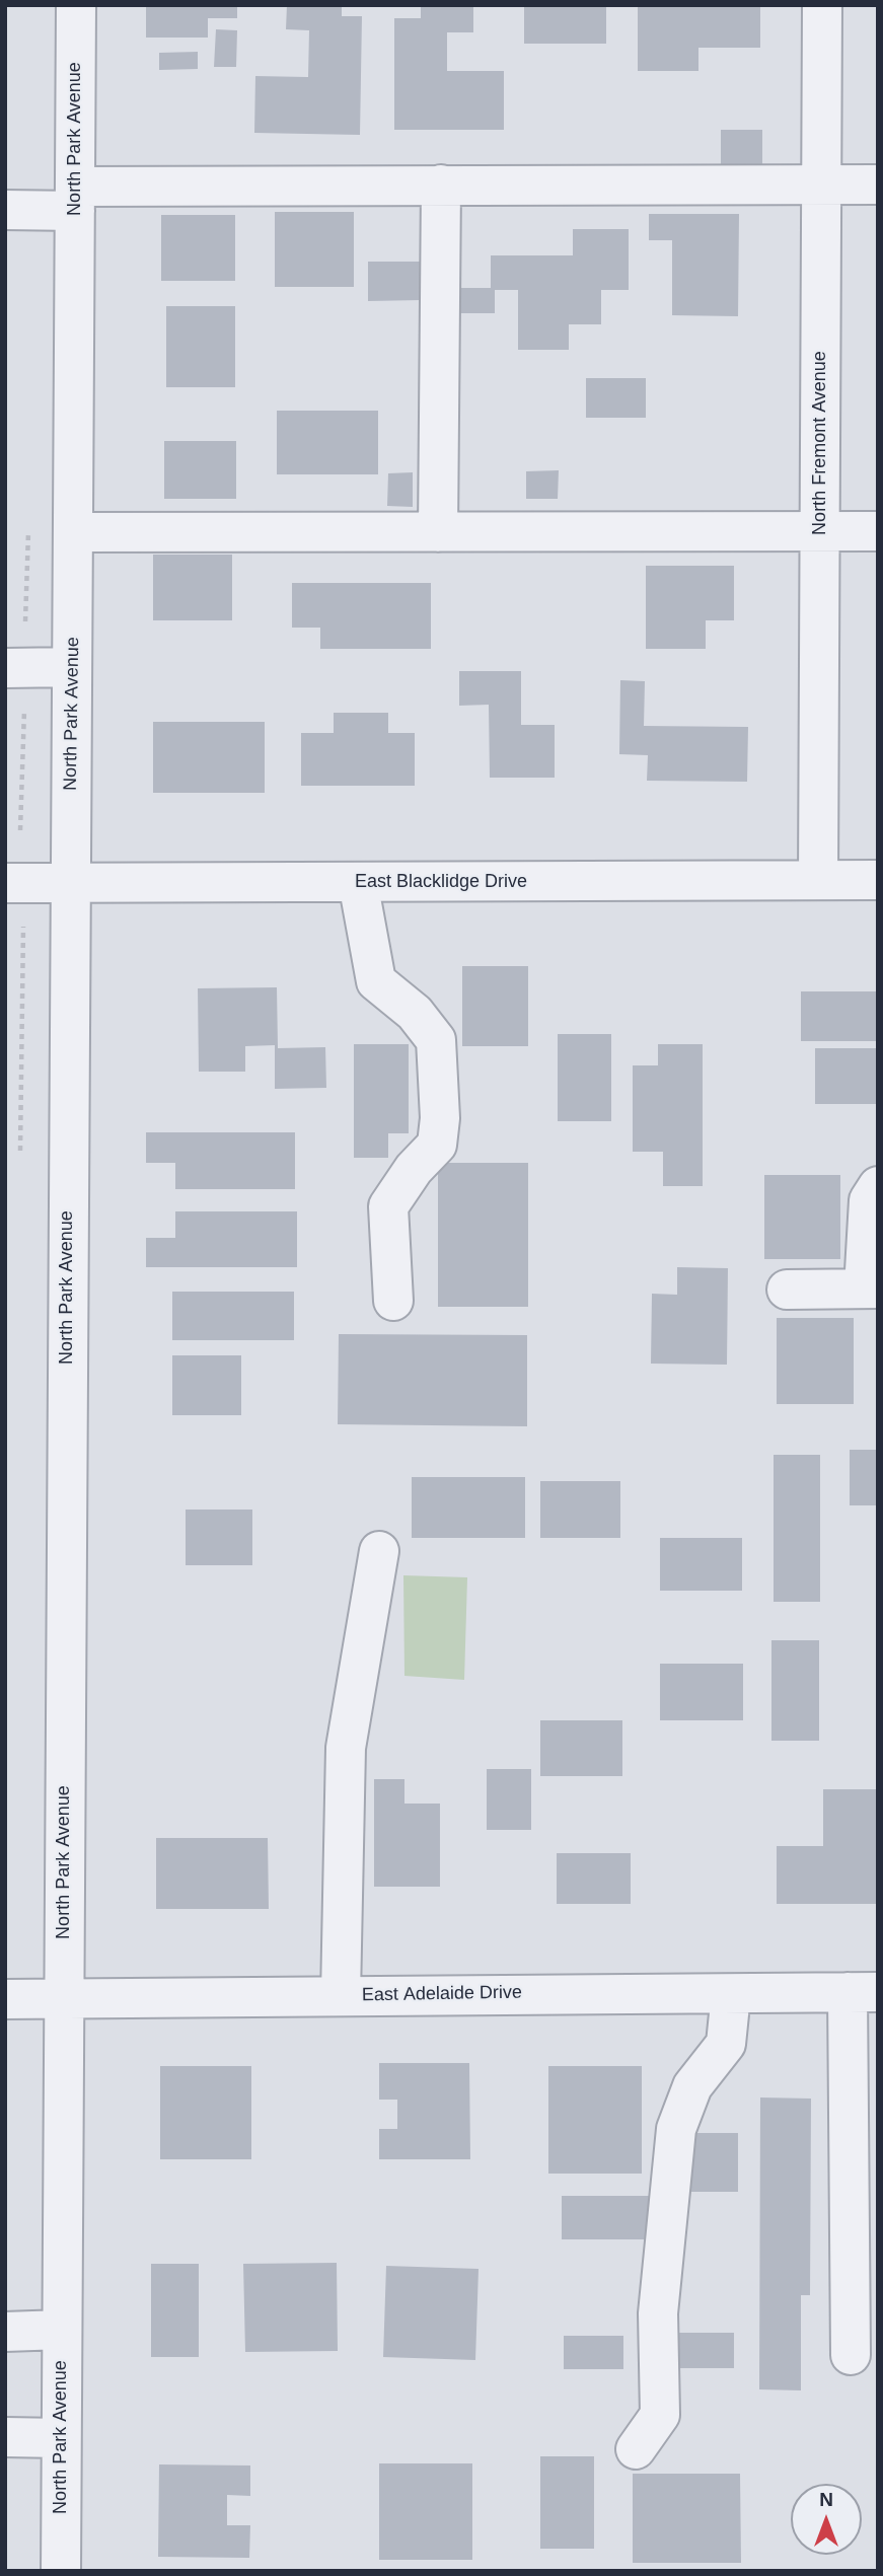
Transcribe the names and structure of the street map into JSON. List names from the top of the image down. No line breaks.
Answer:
{"streets":{"street":["North Park Avenue","North Fremont Avenue","East Blacklidge Drive","East Adelaide Drive"]},"crossings":[["North Park Avenue","East Blacklidge Drive"],["North Park Avenue","East Adelaide Drive"],["North Fremont Avenue","East Blacklidge Drive"]],"north":"top"}
